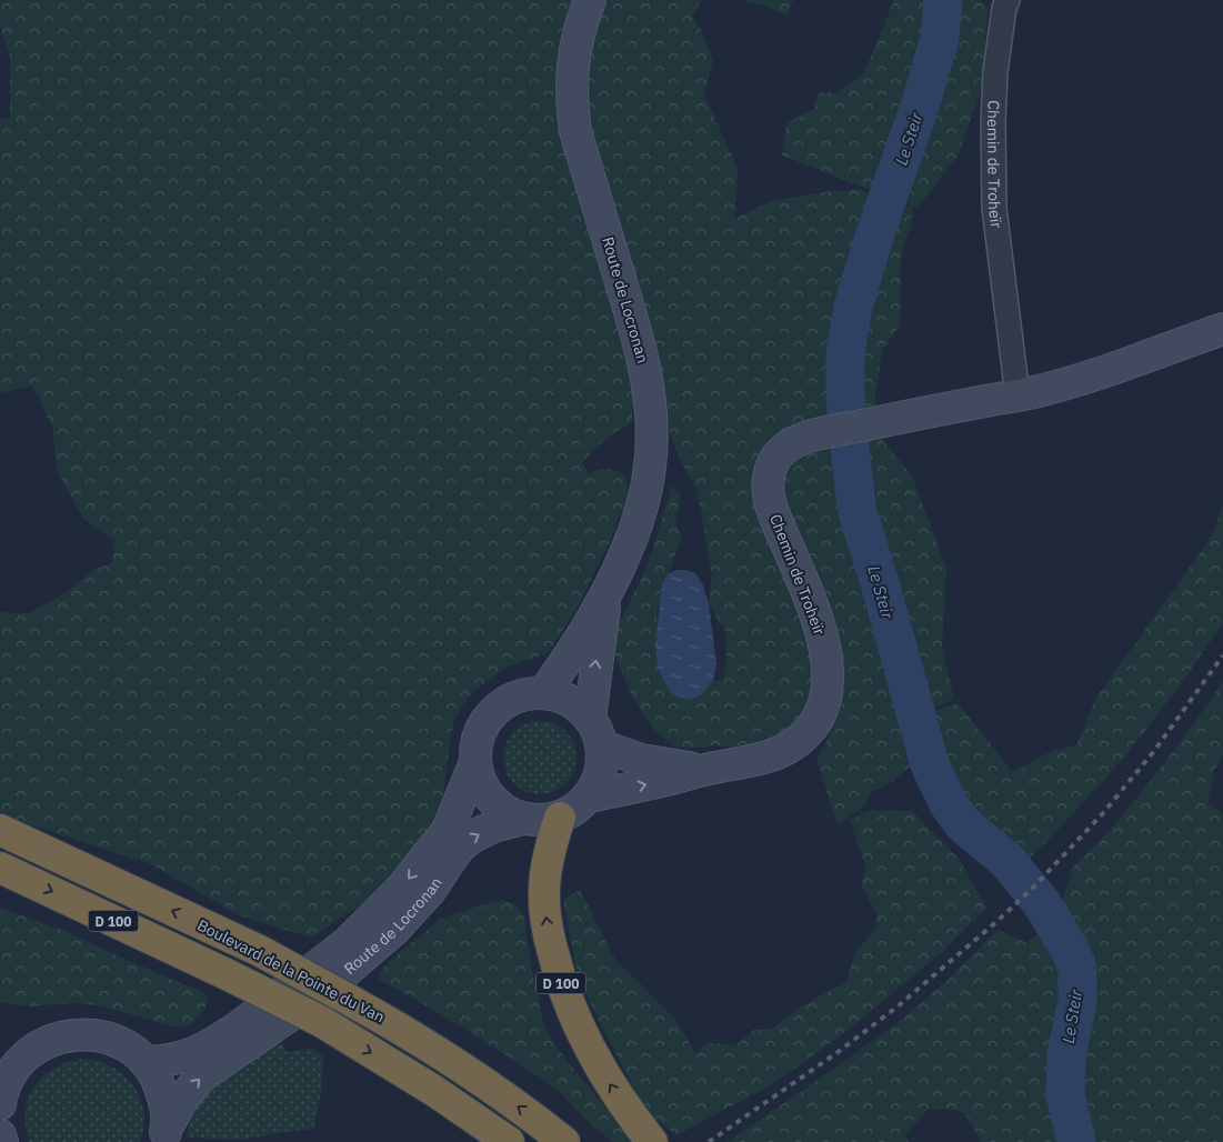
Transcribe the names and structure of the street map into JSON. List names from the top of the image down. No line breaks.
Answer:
{"streets":{"highway":["D 100","Boulevard de la Pointe du Van"],"street":["Chemin de Troheïr","Route de Locronan"]},"crossings":[["Chemin de Troheïr","Route de Locronan"],["Chemin de Troheïr","D 100"],["Route de Locronan","D 100"]],"water":["Le Steir"]}
